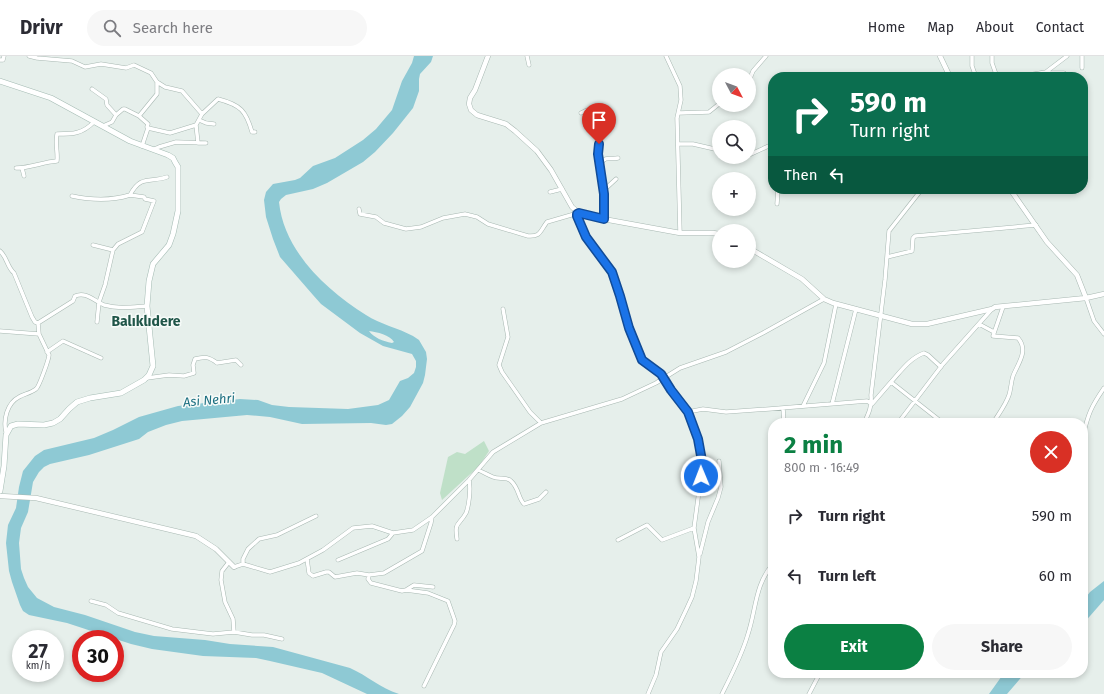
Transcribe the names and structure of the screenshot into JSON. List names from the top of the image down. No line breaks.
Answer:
{"districts":["Balıklıdere"],"water":["Asi Nehri"],"north":"bottom right","page":{"header":"Drivr","search":"Search here","nav":["Home","Map","About","Contact"],"map_buttons":["+","−"],"turn":["590 m","Turn right"],"then":"Then","heading":["2 min","800 m · 16:49"],"list":[{"name":"Turn right","value":"590 m"},{"name":"Turn left","value":"60 m"}],"buttons":["Exit","Share"],"speed":"27 km/h","limit":"30"}}
